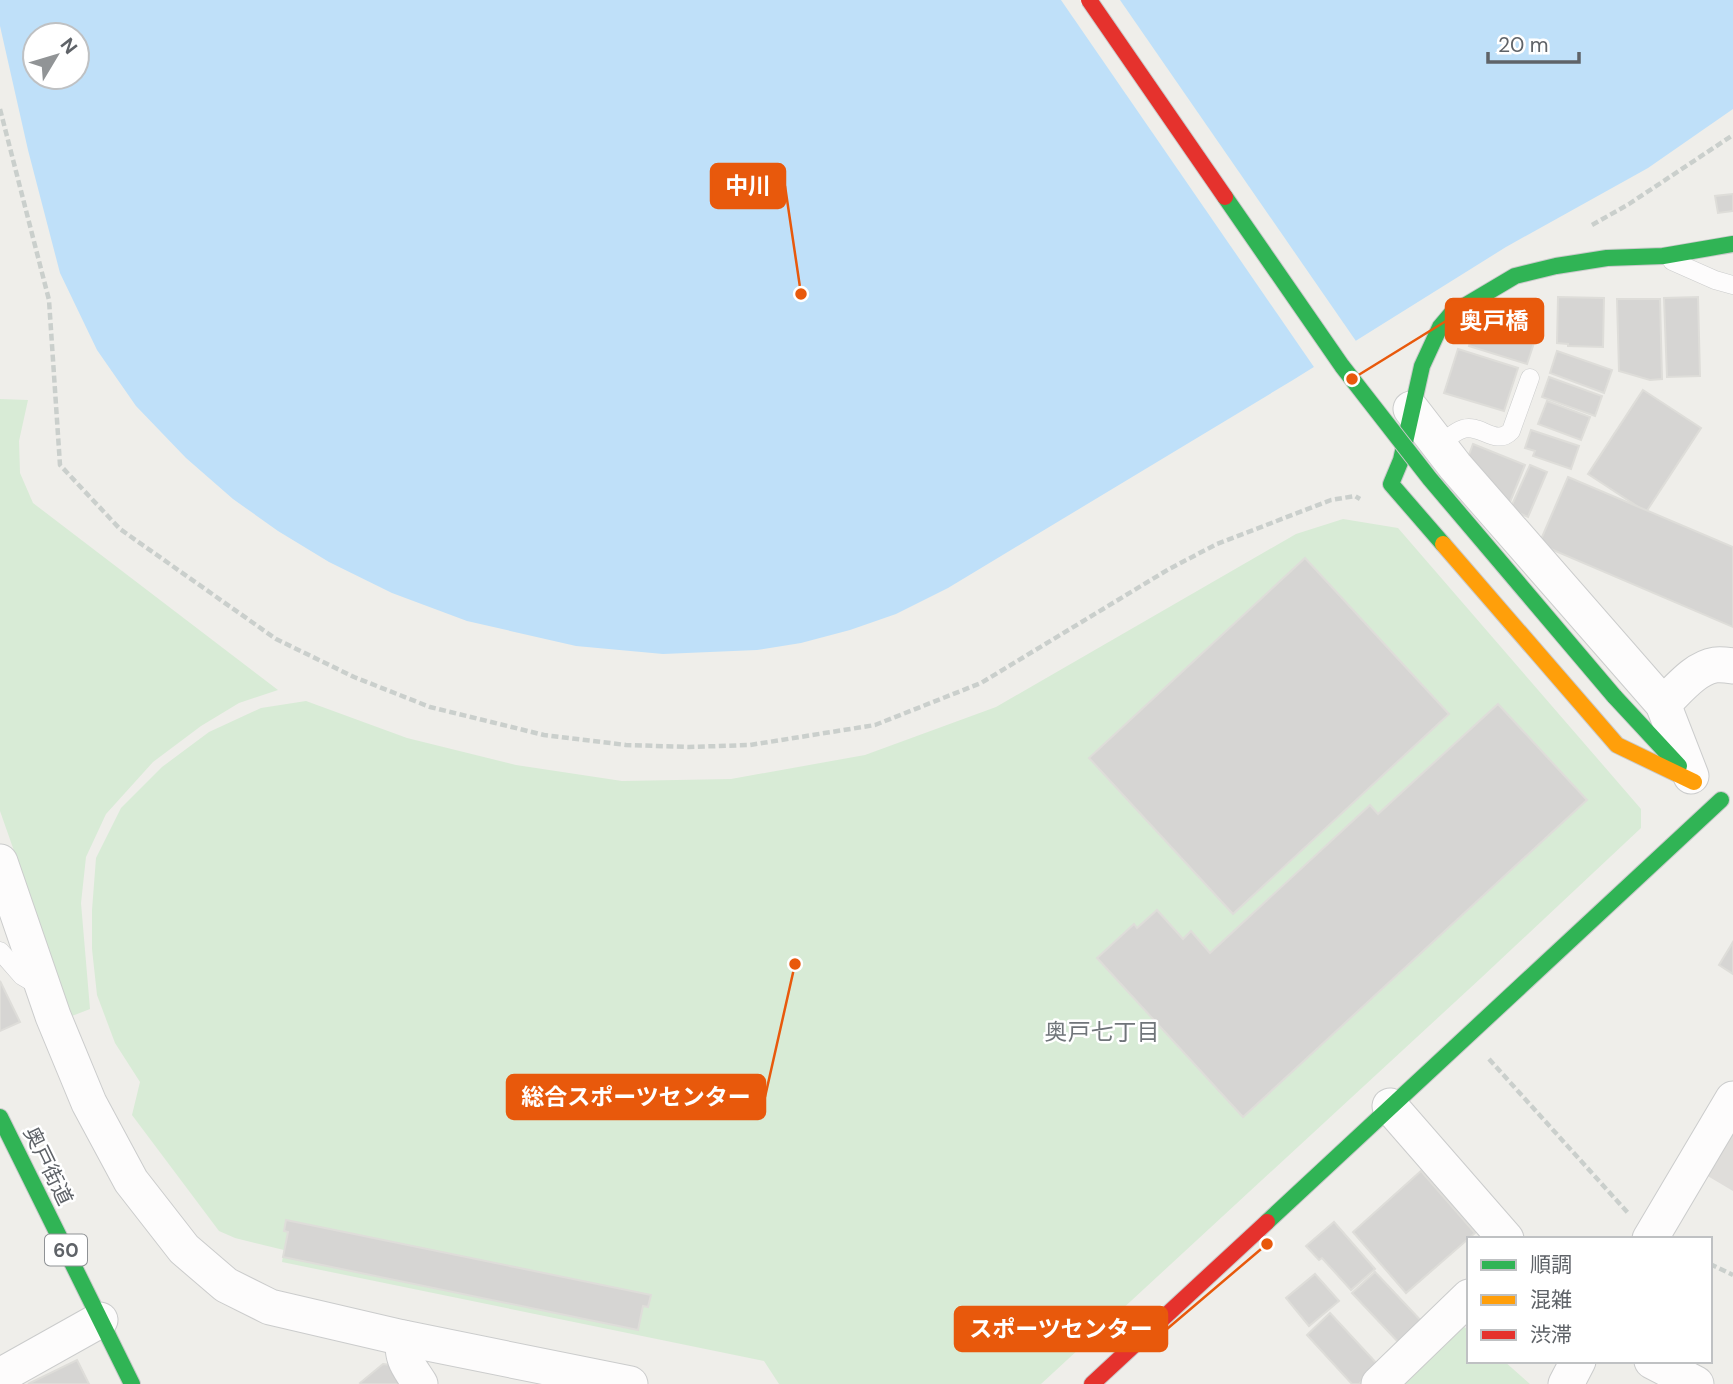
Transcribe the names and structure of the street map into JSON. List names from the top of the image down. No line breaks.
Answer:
{"streets":{"street":["奥戸街道","60"]},"districts":["奥戸七丁目"],"places":["中川","奥戸橋","総合スポーツセンター","スポーツセンター"],"legend":["順調","混雑","渋滞"],"scale_bar":"20 m","north":"top right"}
